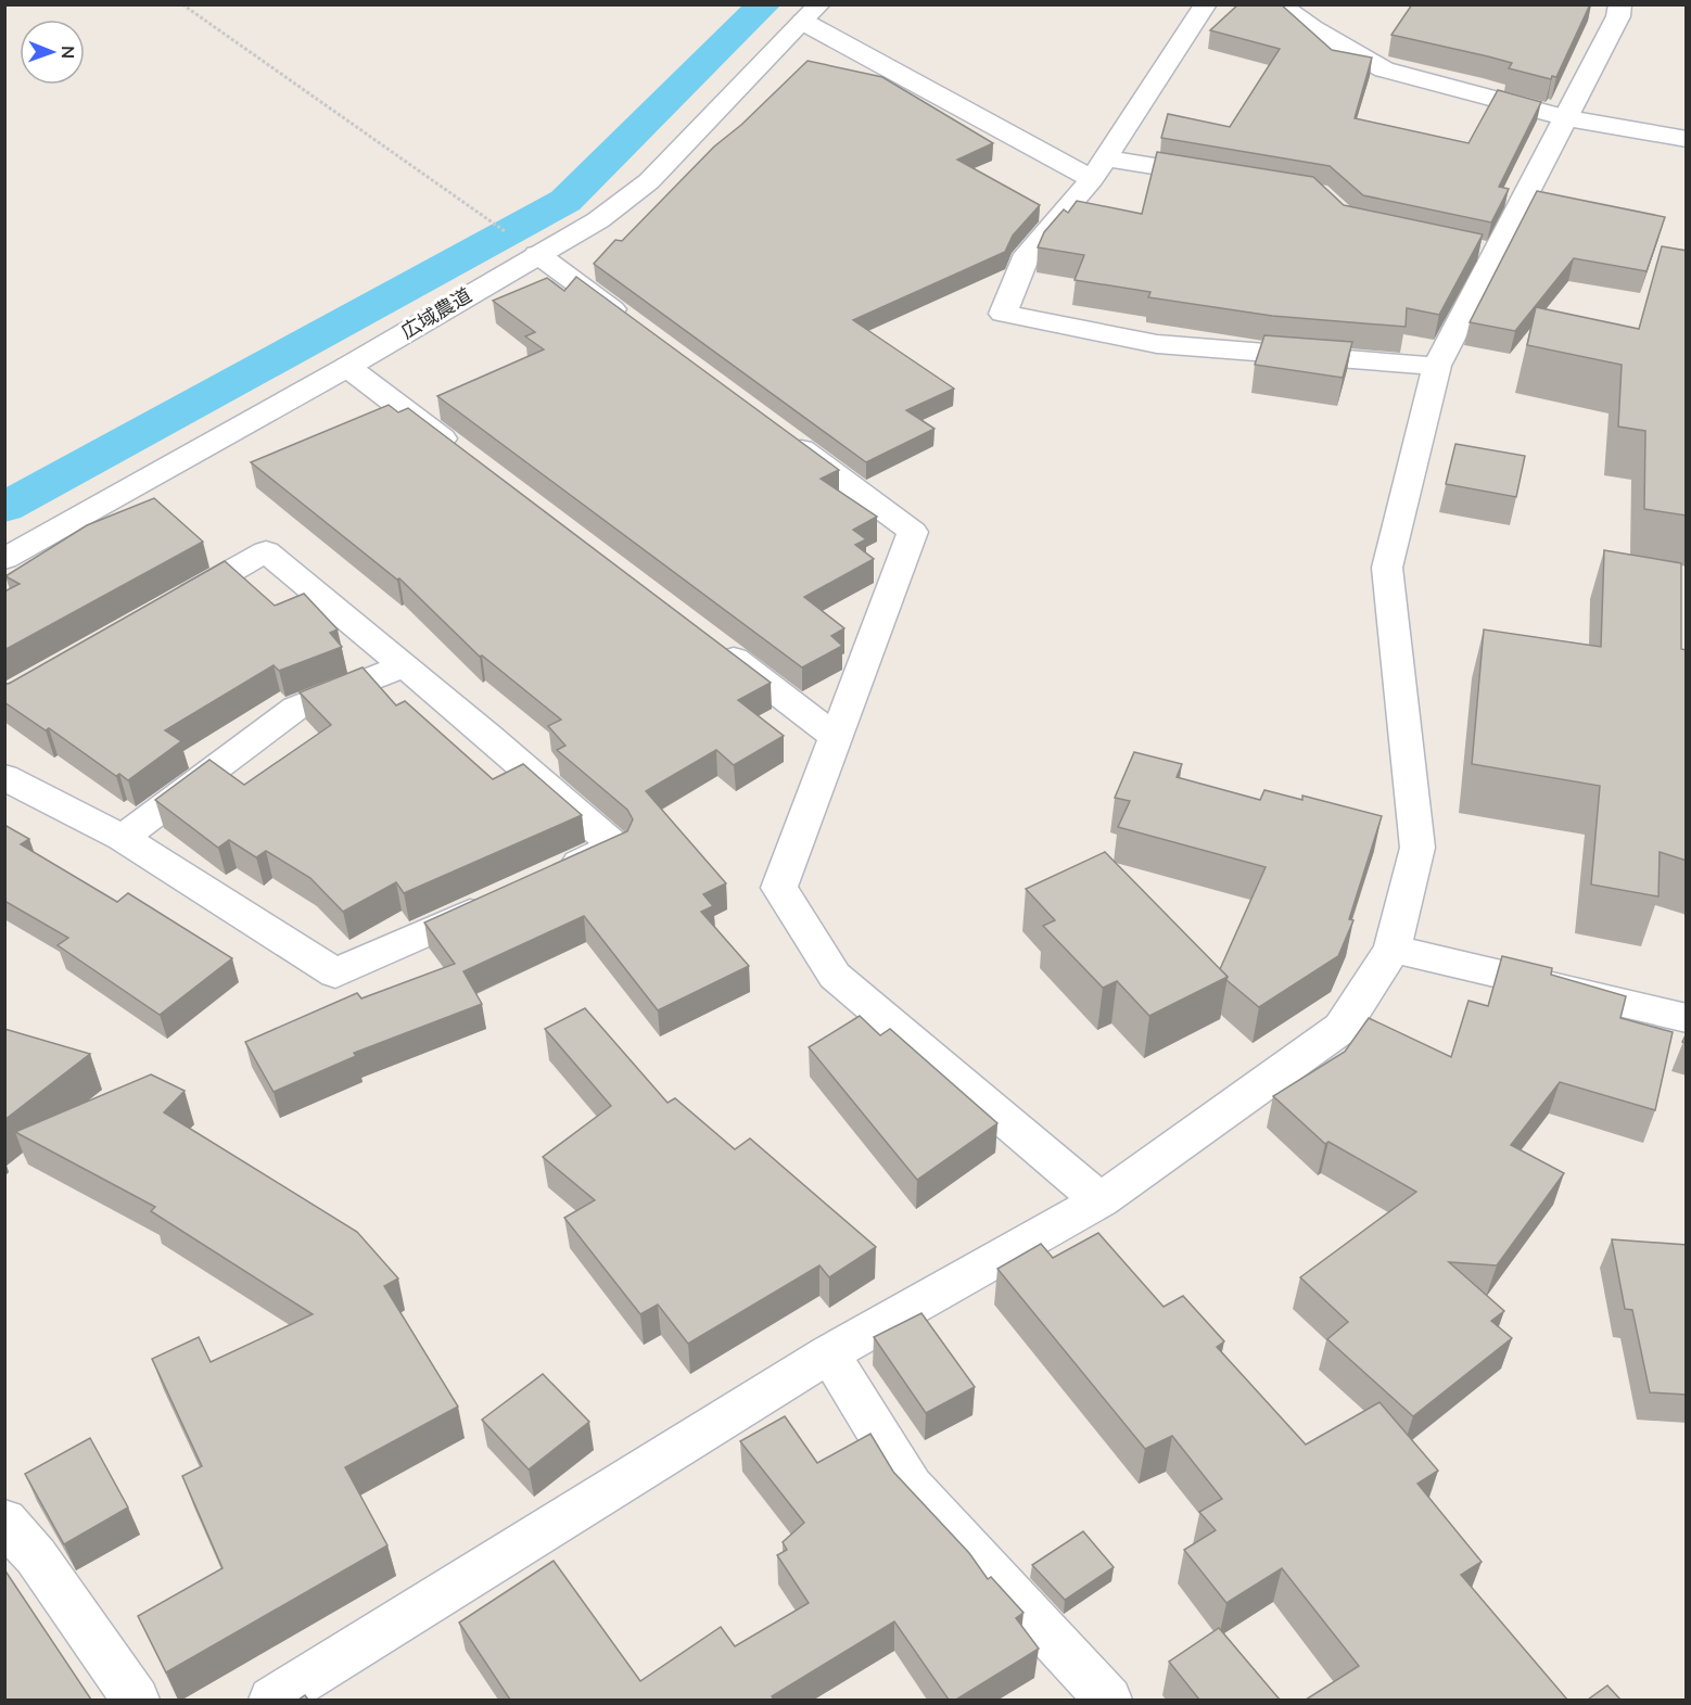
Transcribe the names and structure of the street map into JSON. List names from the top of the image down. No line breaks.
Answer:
{"streets":{"street":["広域農道"]},"north":"right"}
